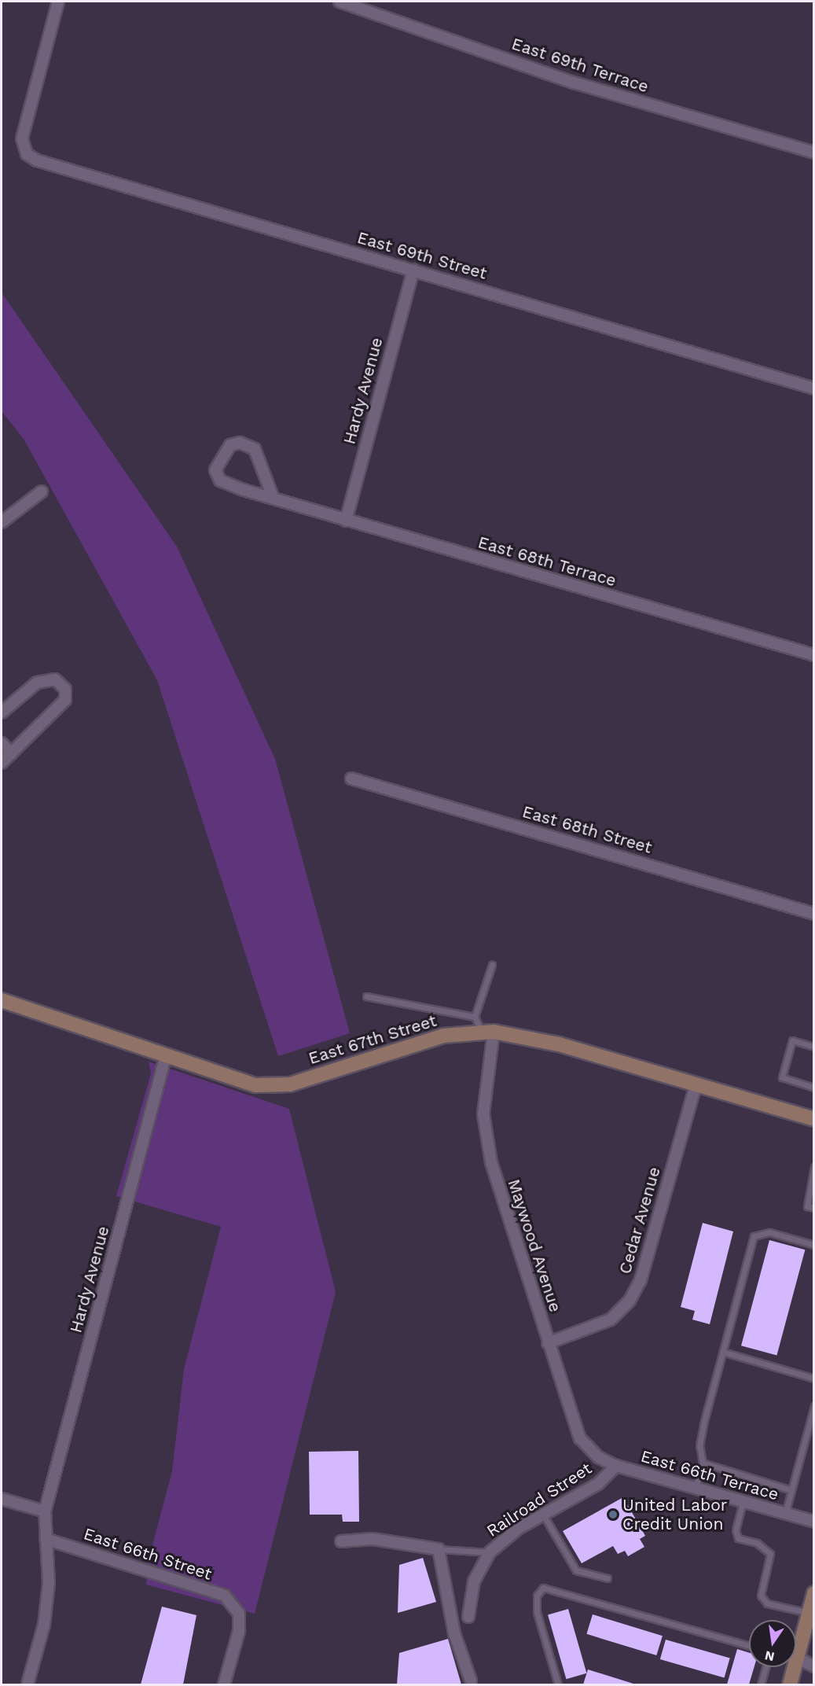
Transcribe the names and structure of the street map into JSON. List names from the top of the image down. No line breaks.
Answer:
{"streets":{"street":["East 69th Terrace","East 69th Street","Hardy Avenue","East 68th Terrace","East 68th Street","East 67th Street","Cedar Avenue","Maywood Avenue","East 66th Terrace","Railroad Street","East 66th Street"]},"crossings":[["East 69th Street","Hardy Avenue"],["Hardy Avenue","East 68th Terrace"],["Hardy Avenue","East 67th Street"],["Hardy Avenue","East 66th Street"],["East 67th Street","Cedar Avenue"],["East 67th Street","Maywood Avenue"],["Cedar Avenue","Maywood Avenue"],["Maywood Avenue","East 66th Terrace"],["East 66th Terrace","Railroad Street"]],"places":["United Labor Credit Union"],"north":"bottom"}
